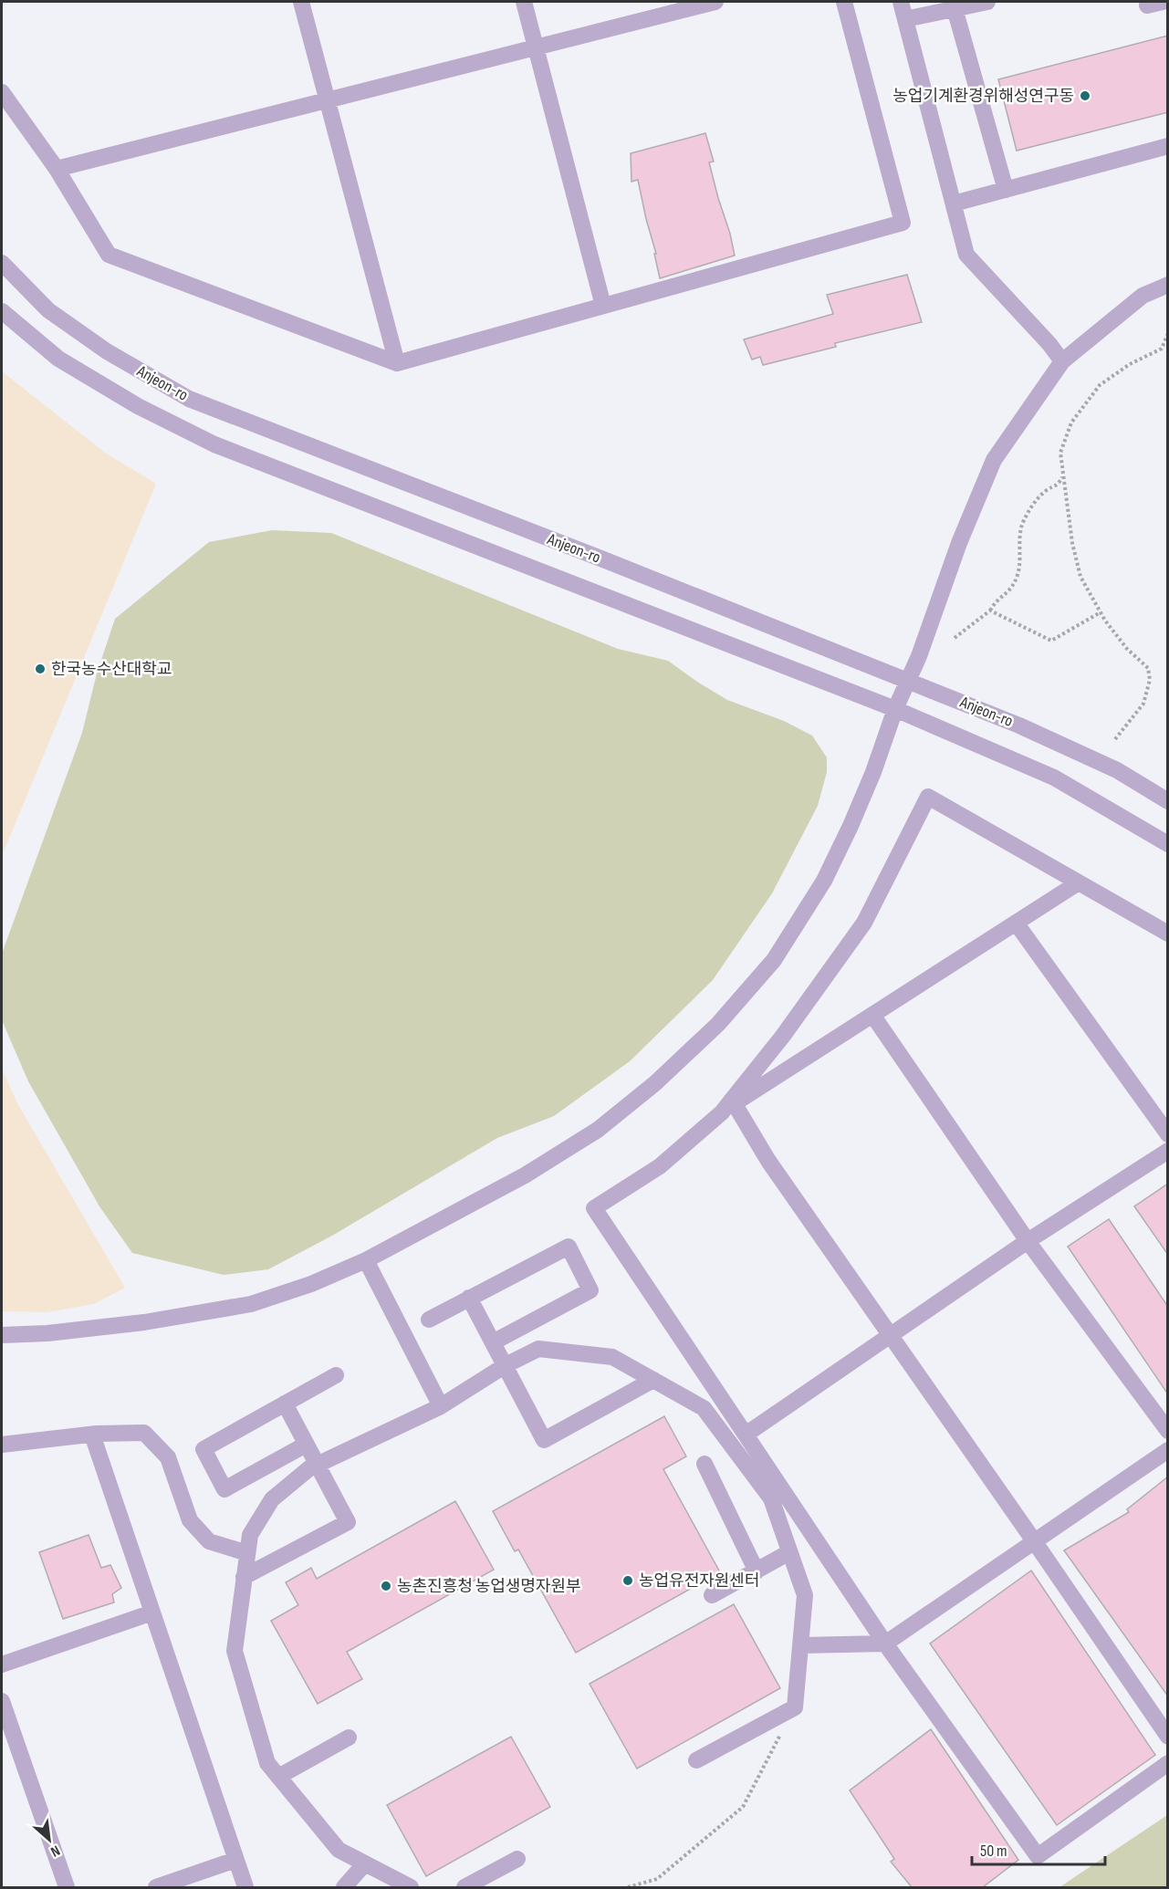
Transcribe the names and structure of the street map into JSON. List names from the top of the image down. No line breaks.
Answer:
{"streets":{"street":["Anjeon-ro"]},"places":["농업기계환경위해성연구동","한국농수산대학교","농업유전자원센터","농촌진흥청 농업생명자원부"],"scale_bar":"50 m","north":"bottom right"}
